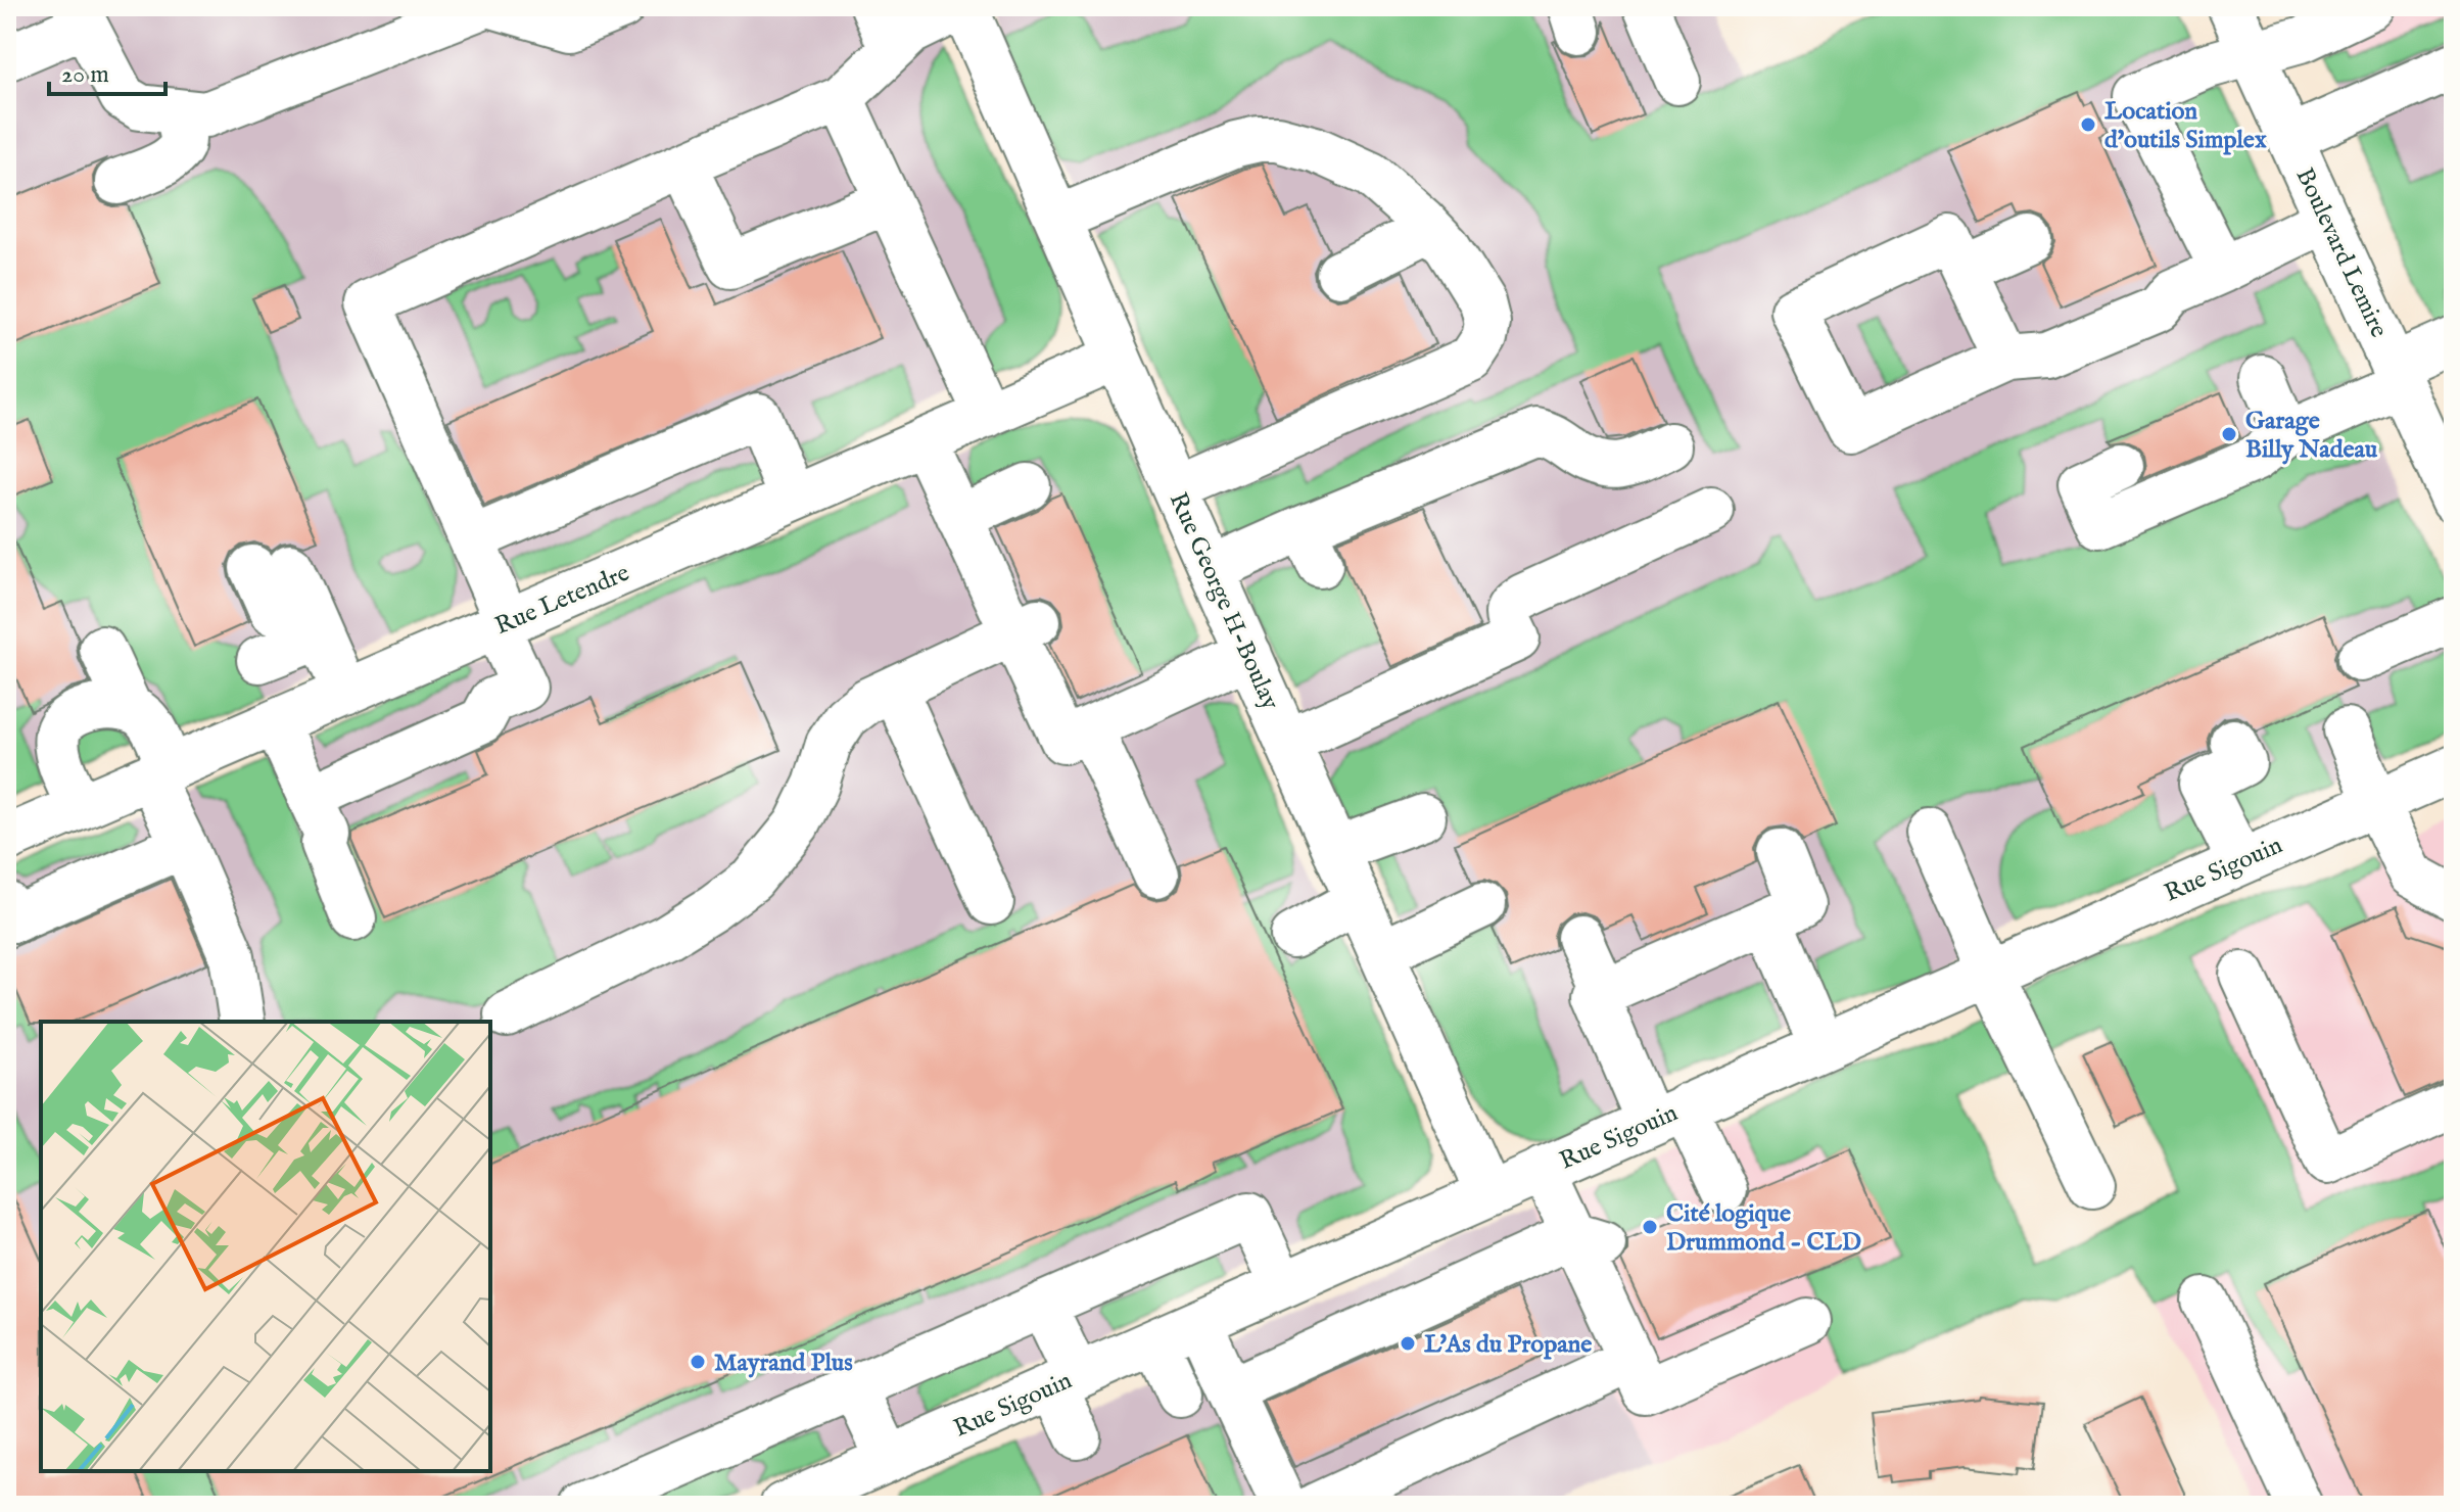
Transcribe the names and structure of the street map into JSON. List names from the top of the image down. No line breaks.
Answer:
{"streets":{"street":["Boulevard Lemire","Rue Letendre","Rue George H-Boulay","Rue Sigouin"]},"crossings":[["Rue Letendre","Rue George H-Boulay"],["Rue George H-Boulay","Rue Sigouin"]],"places":["Location d'outils Simplex","Garage Billy Nadeau","Cité logique Drummond - CLD","L'As du Propane","Mayrand Plus"],"scale_bar":"20 m"}
